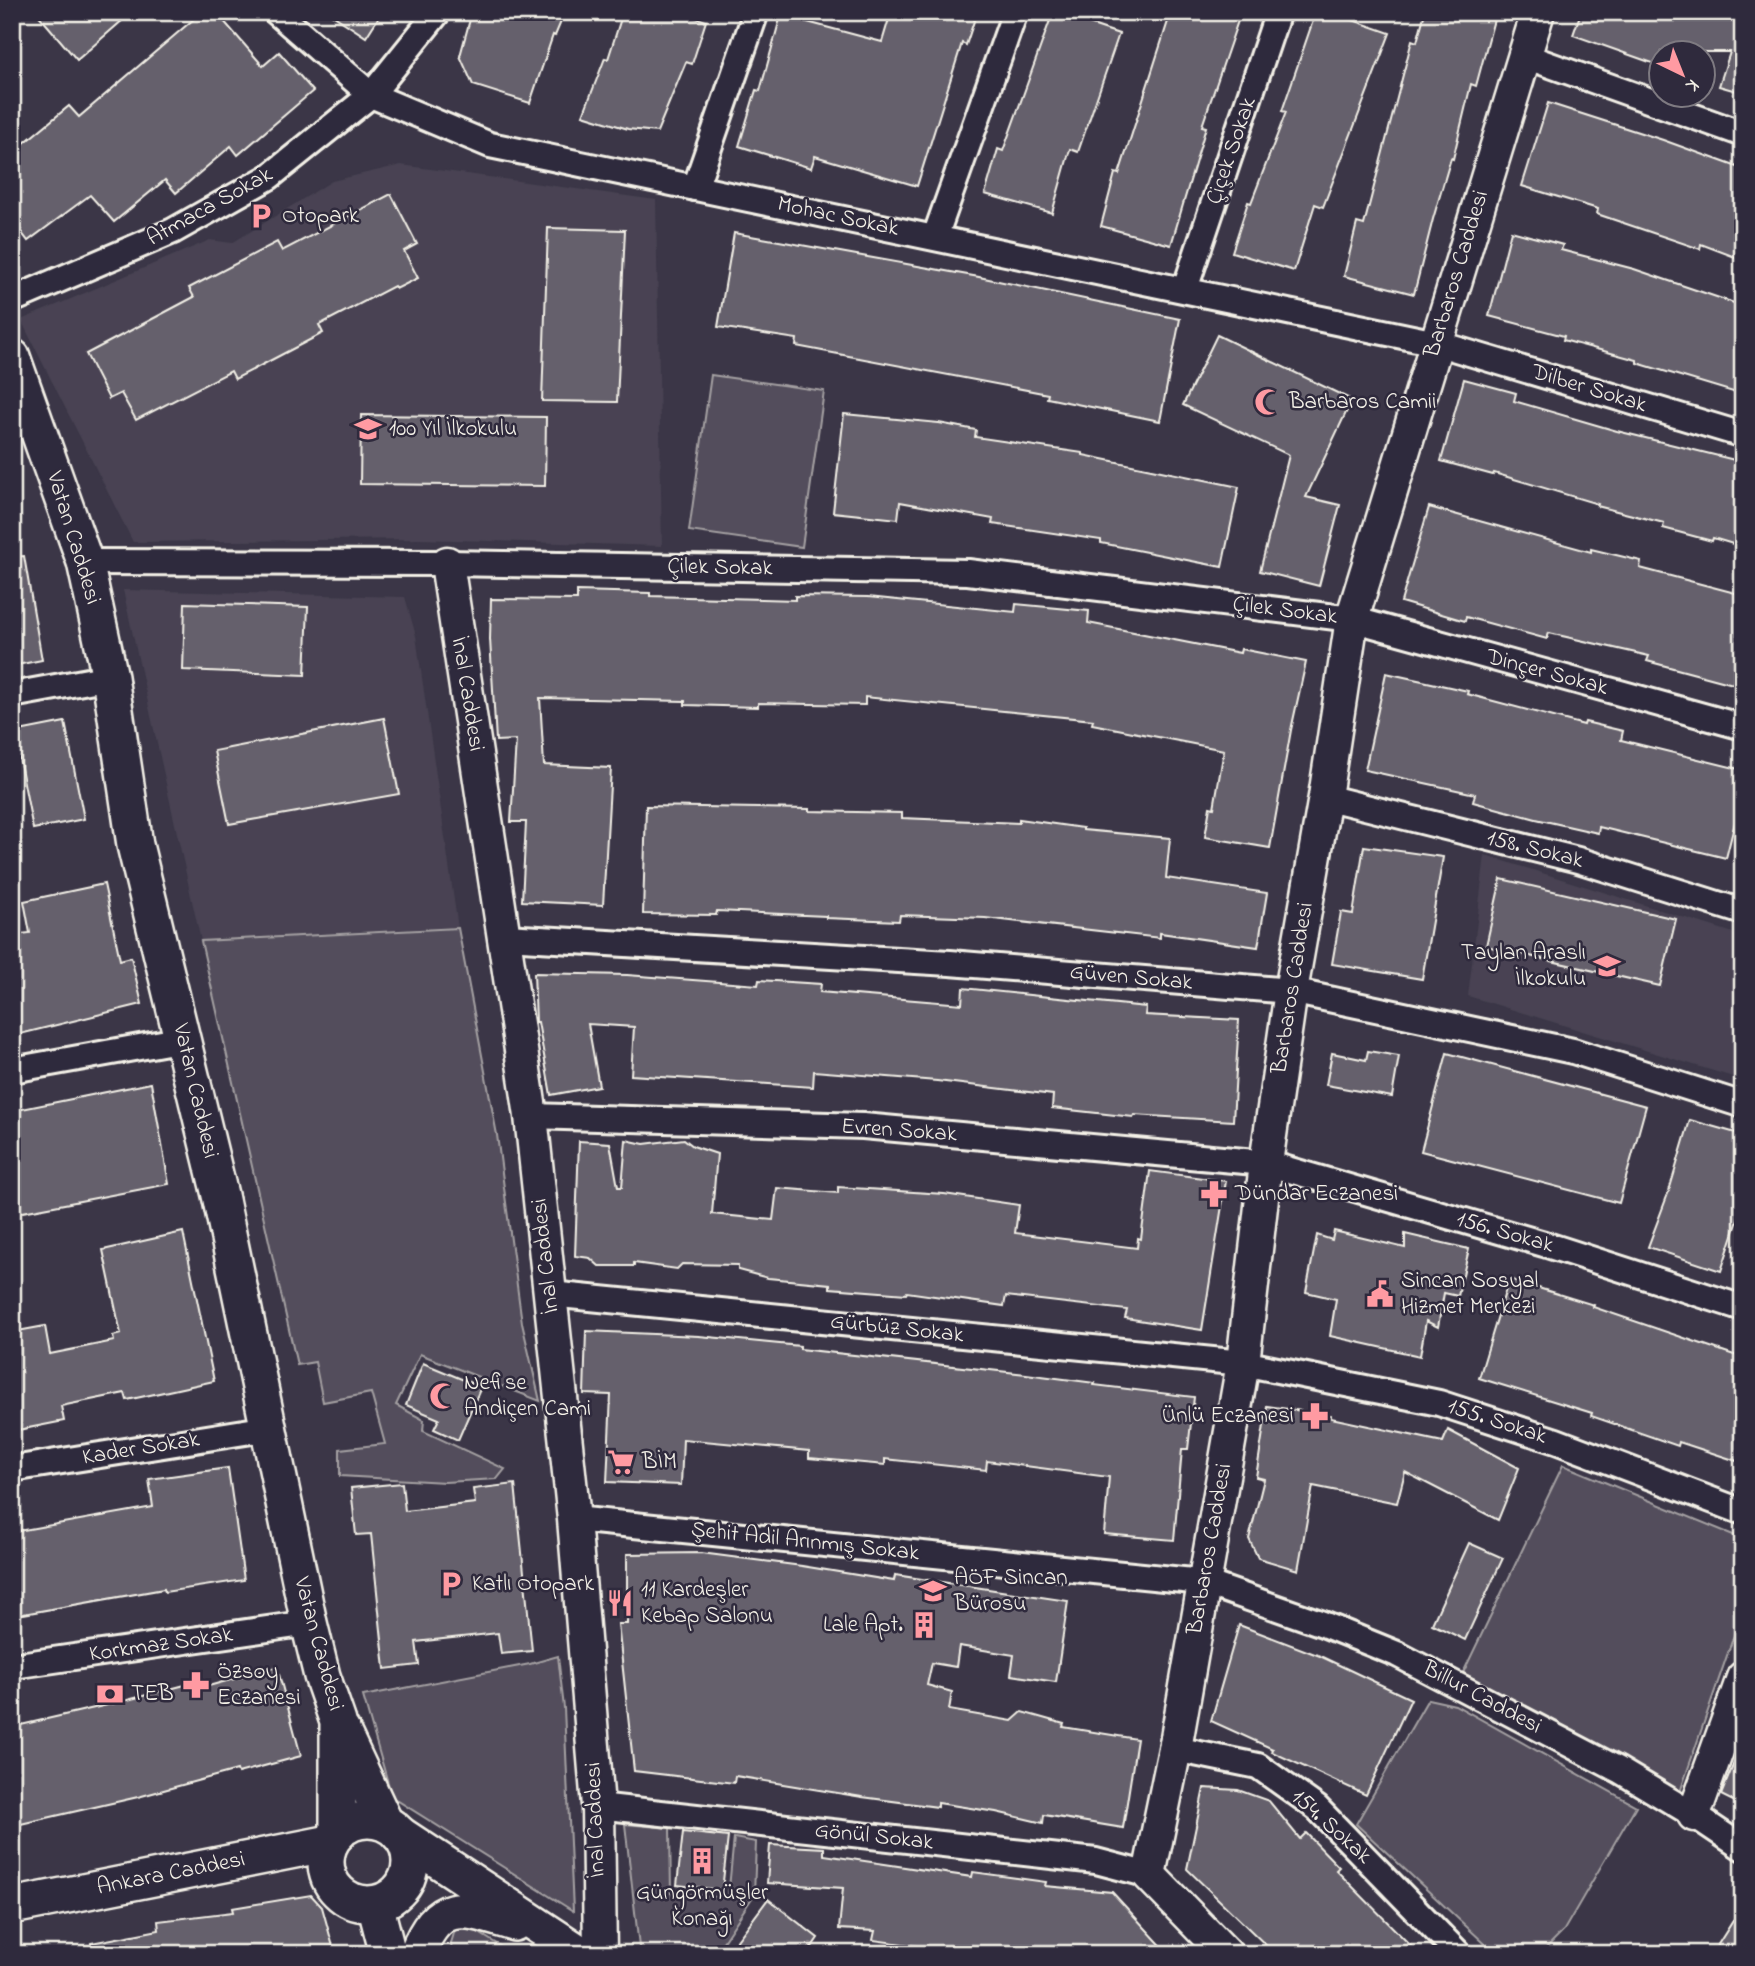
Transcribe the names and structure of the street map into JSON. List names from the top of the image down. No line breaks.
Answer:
{"streets":{"main road":["Vatan Caddesi","Ankara Caddesi"],"street":["Çiçek Sokak","Atmaca Sokak","Mohac Sokak","Barbaros Caddesi","Dilber Sokak","Çilek Sokak","Dinçer Sokak","İnal Caddesi","158. Sokak","Güven Sokak","Evren Sokak","156. Sokak","Gürbüz Sokak","155. Sokak","Kader Sokak","Şehit Adil Arınmış Sokak","Korkmaz Sokak","Billur Caddesi","154. Sokak","Gönül Sokak"]},"crossings":[["Çiçek Sokak","Mohac Sokak"],["Atmaca Sokak","Mohac Sokak"],["Mohac Sokak","Barbaros Caddesi"],["Mohac Sokak","Dilber Sokak"],["Barbaros Caddesi","Dilber Sokak"],["Barbaros Caddesi","Çilek Sokak"],["Barbaros Caddesi","Dinçer Sokak"],["Barbaros Caddesi","158. Sokak"],["Barbaros Caddesi","Güven Sokak"],["Barbaros Caddesi","Evren Sokak"],["Barbaros Caddesi","156. Sokak"],["Barbaros Caddesi","Gürbüz Sokak"],["Barbaros Caddesi","155. Sokak"],["Barbaros Caddesi","Şehit Adil Arınmış Sokak"],["Barbaros Caddesi","Billur Caddesi"],["Barbaros Caddesi","154. Sokak"],["Barbaros Caddesi","Gönül Sokak"],["Vatan Caddesi","Çilek Sokak"],["Vatan Caddesi","Kader Sokak"],["Vatan Caddesi","Korkmaz Sokak"],["Vatan Caddesi","Ankara Caddesi"],["Çilek Sokak","Dinçer Sokak"],["Çilek Sokak","İnal Caddesi"],["İnal Caddesi","Güven Sokak"],["İnal Caddesi","Evren Sokak"],["İnal Caddesi","Gürbüz Sokak"],["İnal Caddesi","Şehit Adil Arınmış Sokak"],["İnal Caddesi","Gönül Sokak"],["Evren Sokak","156. Sokak"],["Gürbüz Sokak","155. Sokak"],["Şehit Adil Arınmış Sokak","Billur Caddesi"]],"places":{"parking":["Otopark","Katlı Otopark"],"mosque":["Barbaros Camii","Nefise Andiçen Cami"],"school or university":["100 Yıl İlkokulu","Taylan Araslı İlkokulu","AÖF Sincan Bürosu"],"pharmacy":["Dündar Eczanesi","Ünlü Eczanesi","Özsoy Eczanesi"],"public building":["Sincan Sosyal Hizmet Merkezi"],"supermarket":["BİM"],"restaurant":["11 Kardeşler Kebap Salonu"],"building":["Lale Apt.","Güngörmüşler Konağı"],"bank":["TEB"]},"north":"bottom right"}
